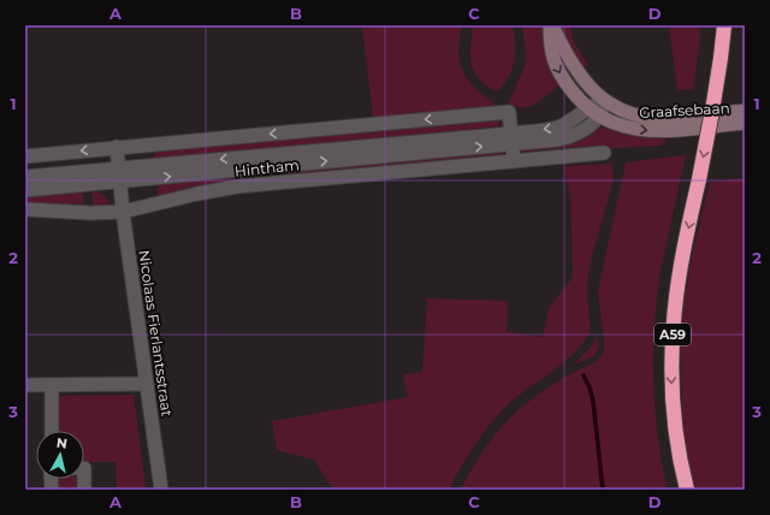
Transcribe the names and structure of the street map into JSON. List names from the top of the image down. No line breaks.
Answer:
{"streets":{"highway":["A59"],"main road":["Graafsebaan"],"street":["Hintham","Nicolaas Fierlantsstraat"]},"crossings":[["Graafsebaan","Hintham"],["Hintham","Nicolaas Fierlantsstraat"]],"north":"top","grid":{"columns":["A","B","C","D"],"rows":["1","2","3"]}}
